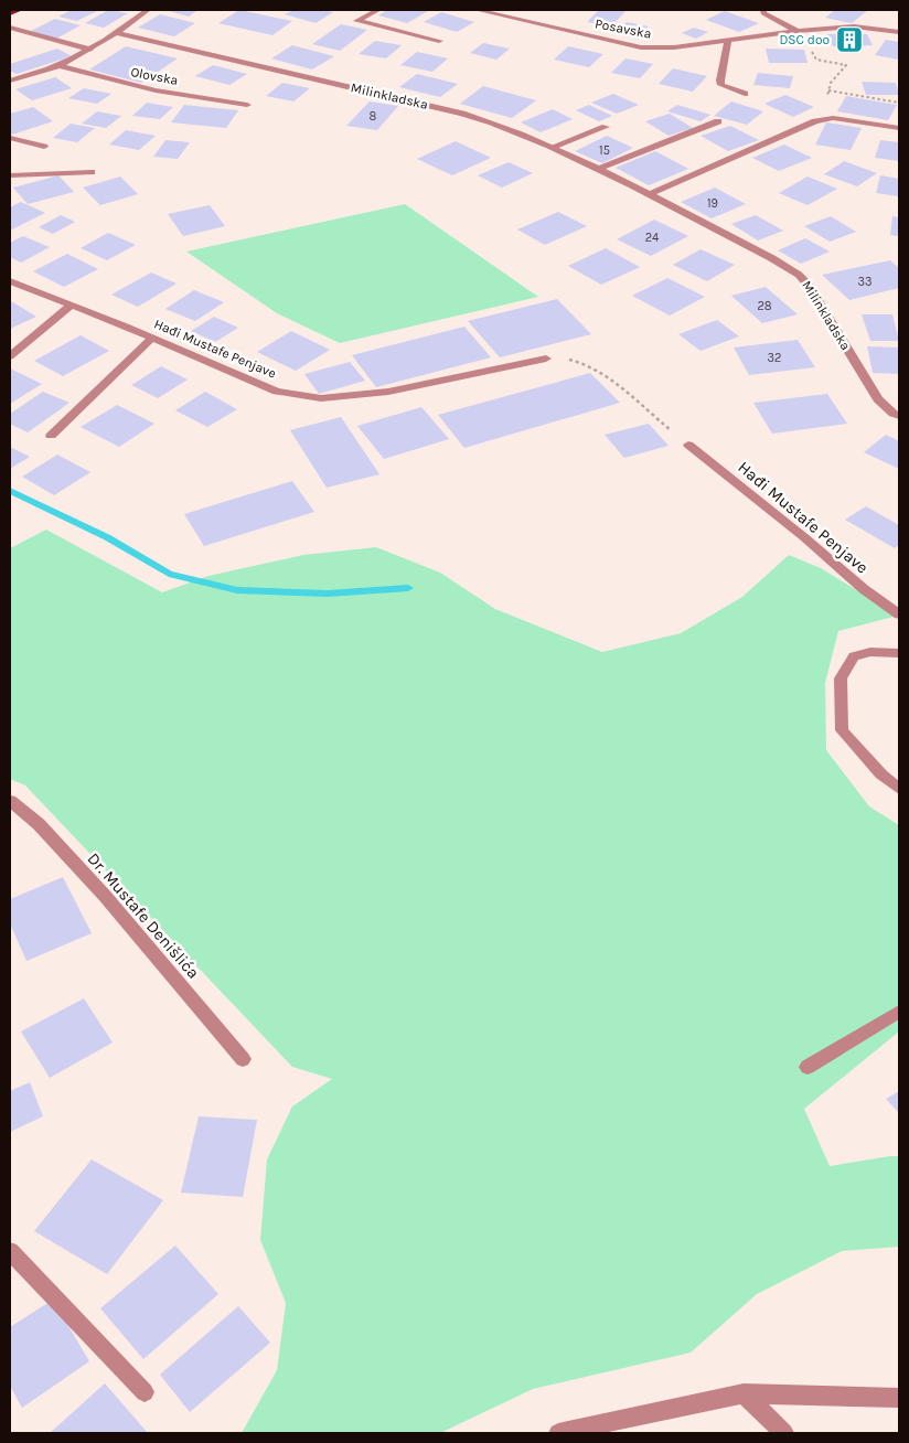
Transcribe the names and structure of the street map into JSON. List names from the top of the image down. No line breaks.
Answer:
{"streets":{"street":["Posavska","Olovska","Milinkladska","Hađi Mustafe Penjave","Dr. Mustafe Denišlića"]},"places":{"building":["DSC doo"]},"house_numbers":["8","15","19","24","33","28","32"]}
